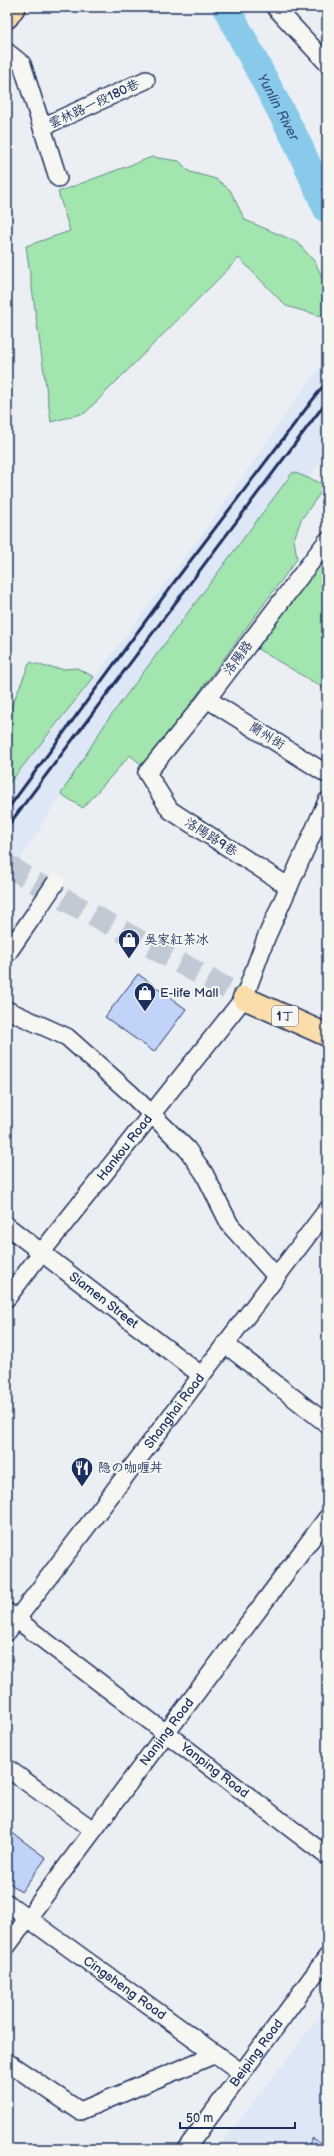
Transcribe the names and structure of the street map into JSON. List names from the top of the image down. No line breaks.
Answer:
{"streets":{"main road":["1丁"],"street":["雲林路一段180巷","洛陽路","蘭州街","洛陽路9巷","Hankou Road","Siamen Street","Shanghai Road","Nanjing Road","Yanping Road","Cingsheng Road","Beiping Road"]},"crossings":[["洛陽路","蘭州街"],["洛陽路","洛陽路9巷"],["1丁","Hankou Road"],["Hankou Road","Siamen Street"],["Siamen Street","Shanghai Road"],["Shanghai Road","Yanping Road"],["Nanjing Road","Yanping Road"],["Nanjing Road","Cingsheng Road"],["Cingsheng Road","Beiping Road"]],"water":["Yunlin River"],"places":{"shop":["吳家紅茶冰","E-life Mall"],"restaurant":["隐の咖喱丼"]},"scale_bar":"50 m"}
